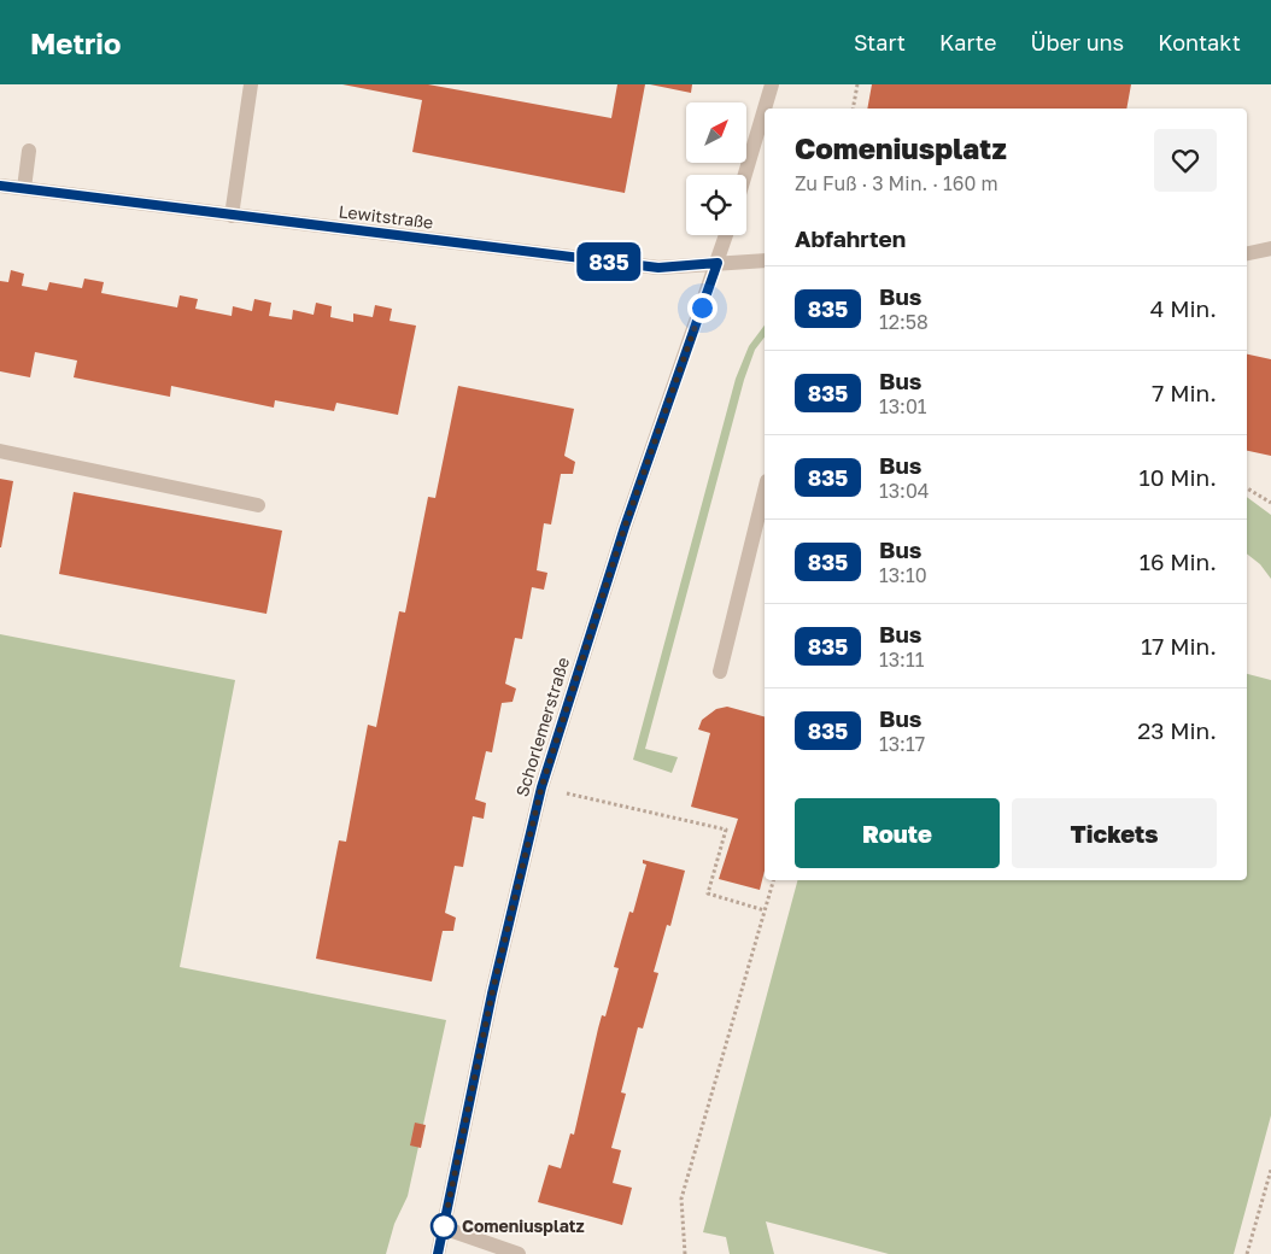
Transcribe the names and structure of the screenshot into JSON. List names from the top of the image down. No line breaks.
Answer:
{"streets":{"street":["Lewitstraße","Schorlemerstraße"]},"crossings":[["Lewitstraße","Schorlemerstraße"]],"places":["Comeniusplatz"],"lines":["bus line 835"],"north":"top right","page":{"header":"Metrio","nav":["Start","Karte","Über uns","Kontakt"],"on_map":"835","heading":[["Comeniusplatz","Zu Fuß · 3 Min. · 160 m"],"Abfahrten"],"list":[{"mark":"835","name":"Bus","note":"12:58","value":"4 Min."},{"mark":"835","name":"Bus","note":"13:01","value":"7 Min."},{"mark":"835","name":"Bus","note":"13:04","value":"10 Min."},{"mark":"835","name":"Bus","note":"13:10","value":"16 Min."},{"mark":"835","name":"Bus","note":"13:11","value":"17 Min."},{"mark":"835","name":"Bus","note":"13:17","value":"23 Min."}],"buttons":["Route","Tickets"]}}
